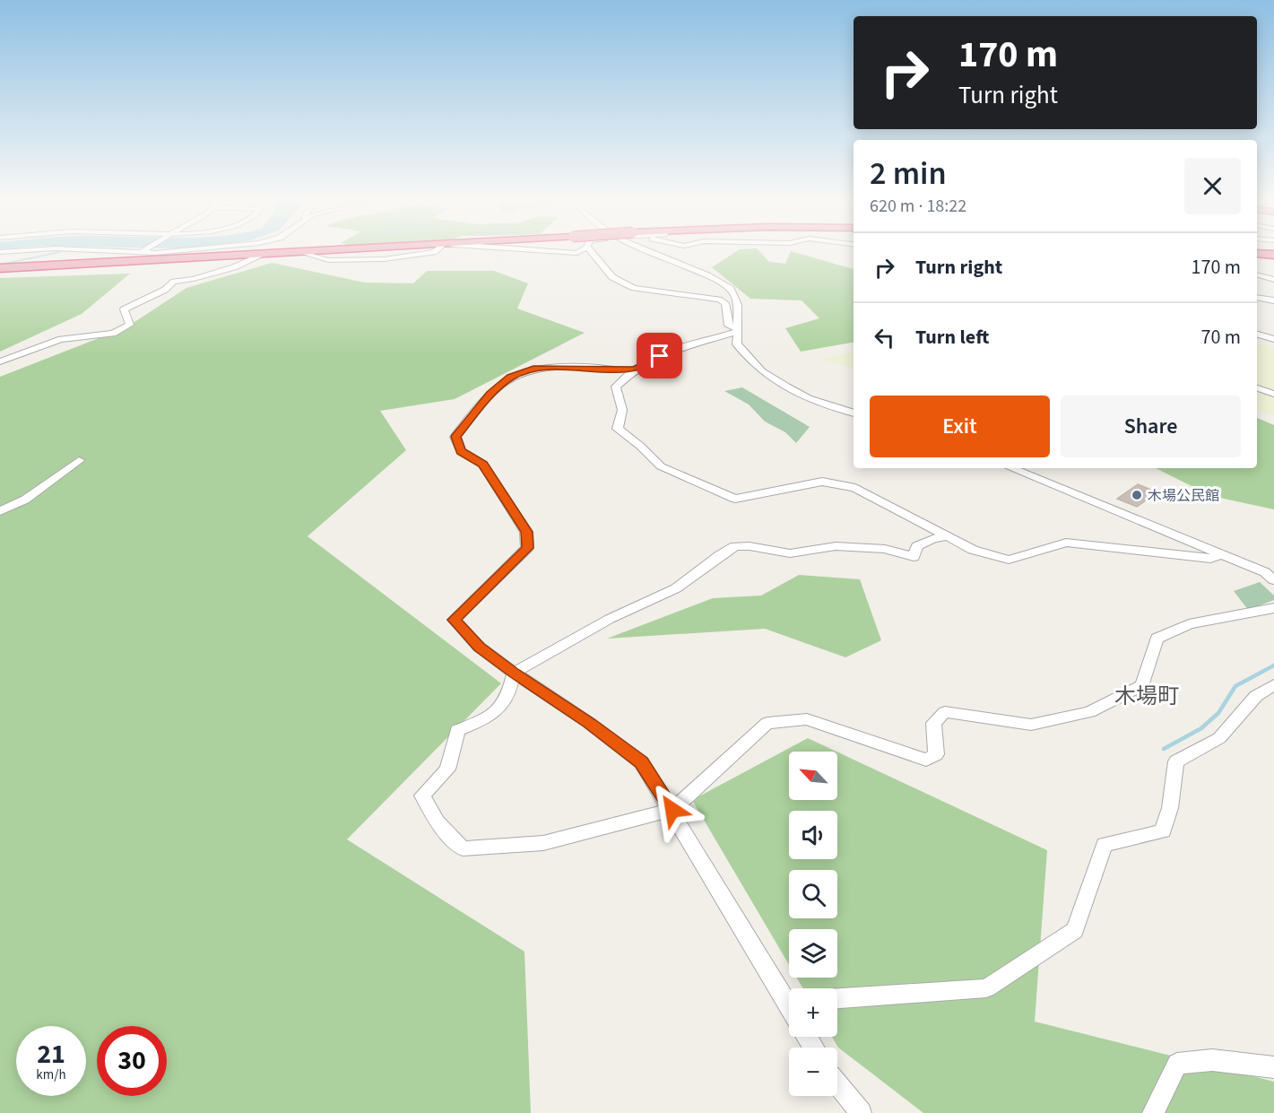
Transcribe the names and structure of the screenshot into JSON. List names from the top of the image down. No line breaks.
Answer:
{"districts":["木場町"],"places":["木場公民館"],"north":"top left","page":{"turn":["170 m","Turn right"],"heading":["2 min","620 m · 18:22"],"list":[{"name":"Turn right","value":"170 m"},{"name":"Turn left","value":"70 m"}],"buttons":["Exit","Share"],"map_buttons":["+","−"],"speed":"21 km/h","limit":"30"}}
